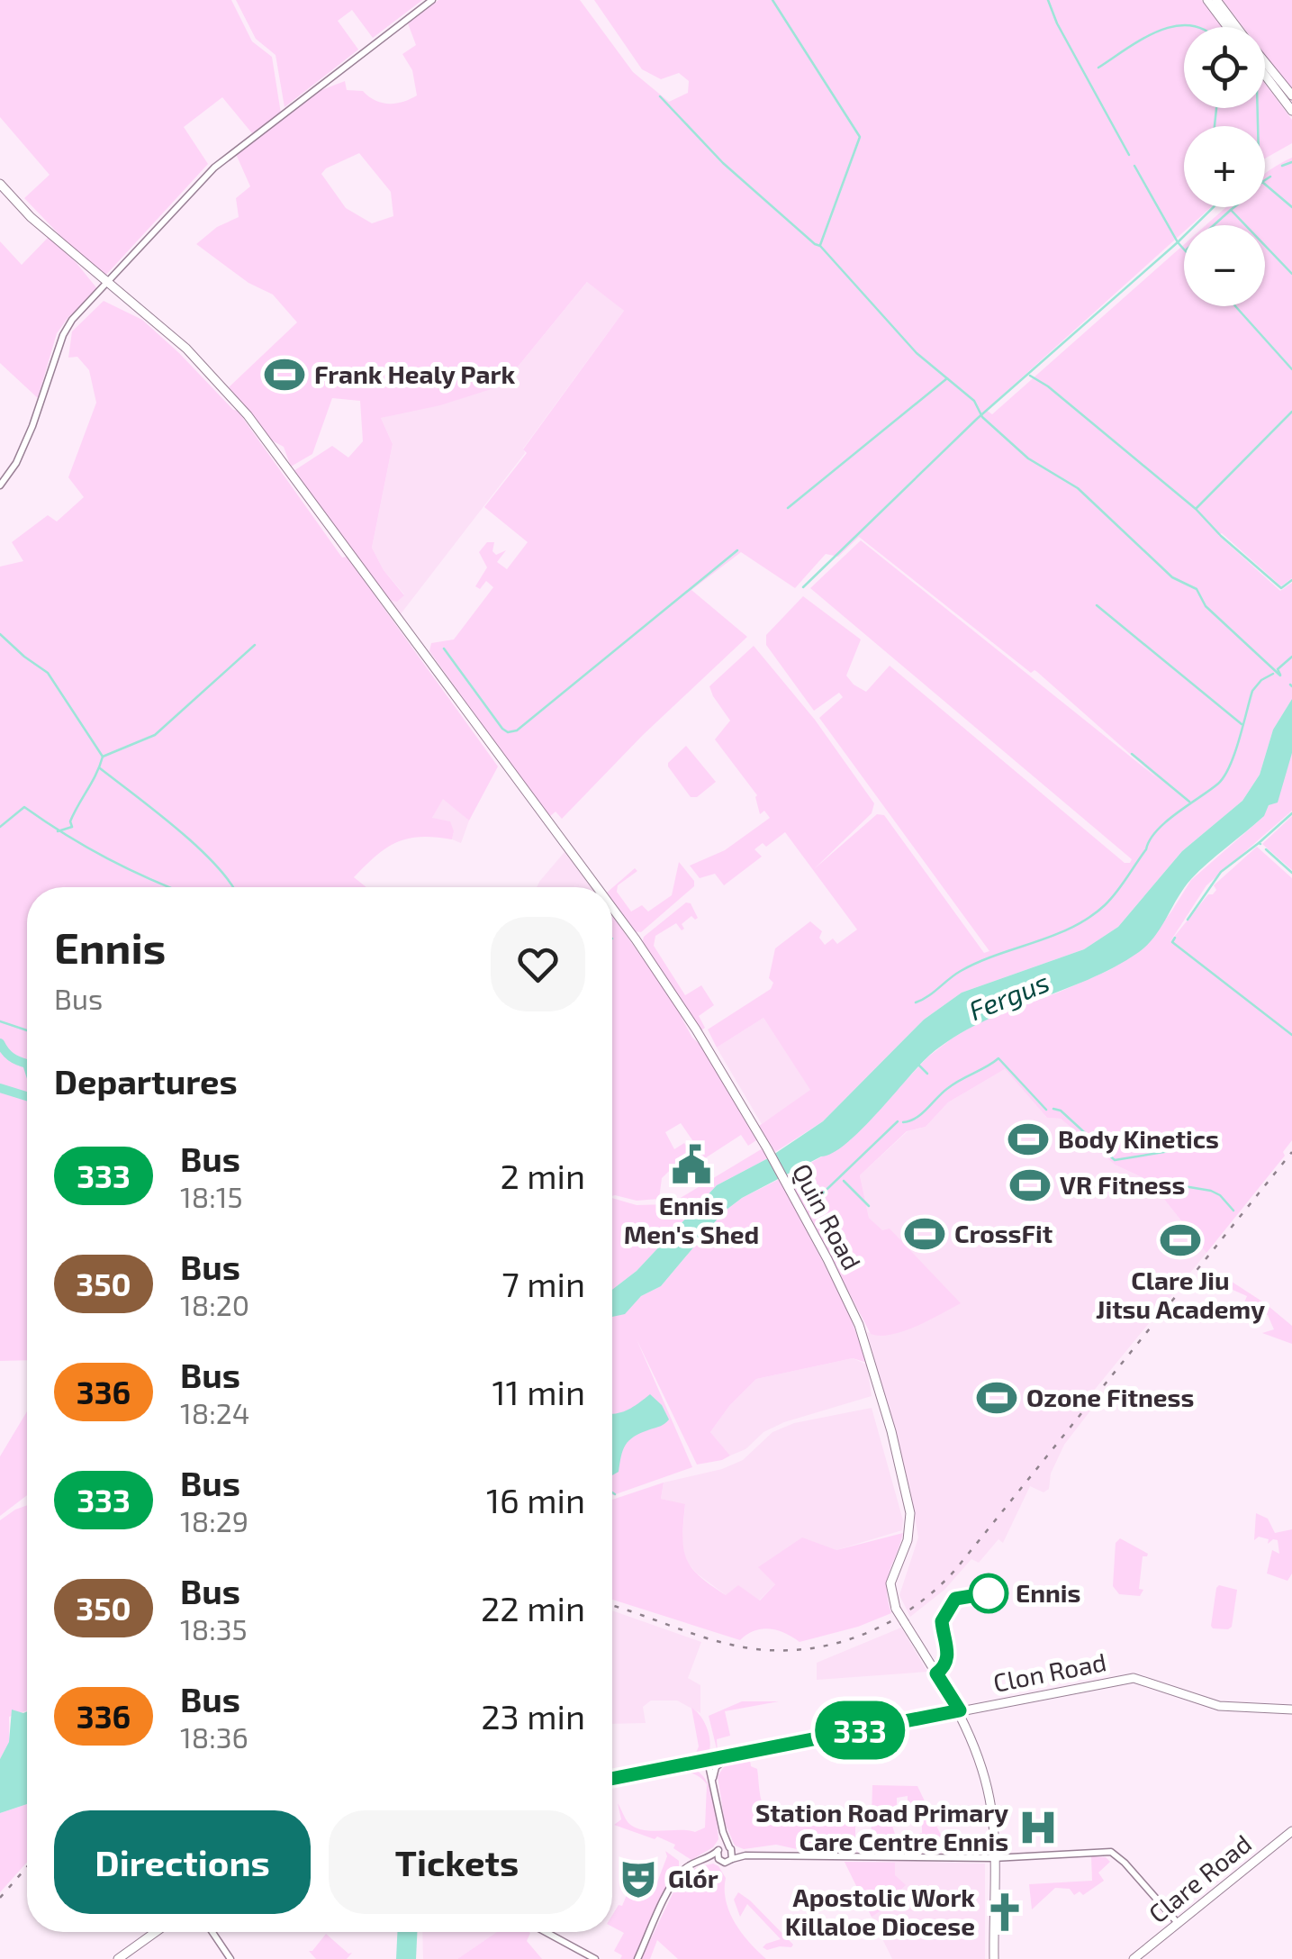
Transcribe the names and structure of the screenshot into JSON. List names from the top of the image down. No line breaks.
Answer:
{"streets":{"main road":["Quin Road","Clon Road","Clare Road"]},"crossings":[["Quin Road","Clon Road"]],"water":["Fergus"],"places":{"sports":["Frank Healy Park","Body Kinetics","VR Fitness","CrossFit","Clare Jiu Jitsu Academy","Ozone Fitness"],"public building":["Ennis Men's Shed"],"other":["Ennis"],"hospital":["Station Road Primary Care Centre Ennis"],"theatre":["Glór"],"church":["Apostolic Work Killaloe Diocese"]},"lines":["bus line 333"],"page":{"on_map":"333","map_buttons":["+","−"],"heading":[["Ennis","Bus"],"Departures"],"list":[{"mark":"333","name":"Bus","note":"18:15","value":"2 min"},{"mark":"350","name":"Bus","note":"18:20","value":"7 min"},{"mark":"336","name":"Bus","note":"18:24","value":"11 min"},{"mark":"333","name":"Bus","note":"18:29","value":"16 min"},{"mark":"350","name":"Bus","note":"18:35","value":"22 min"},{"mark":"336","name":"Bus","note":"18:36","value":"23 min"}],"buttons":["Directions","Tickets"]}}
